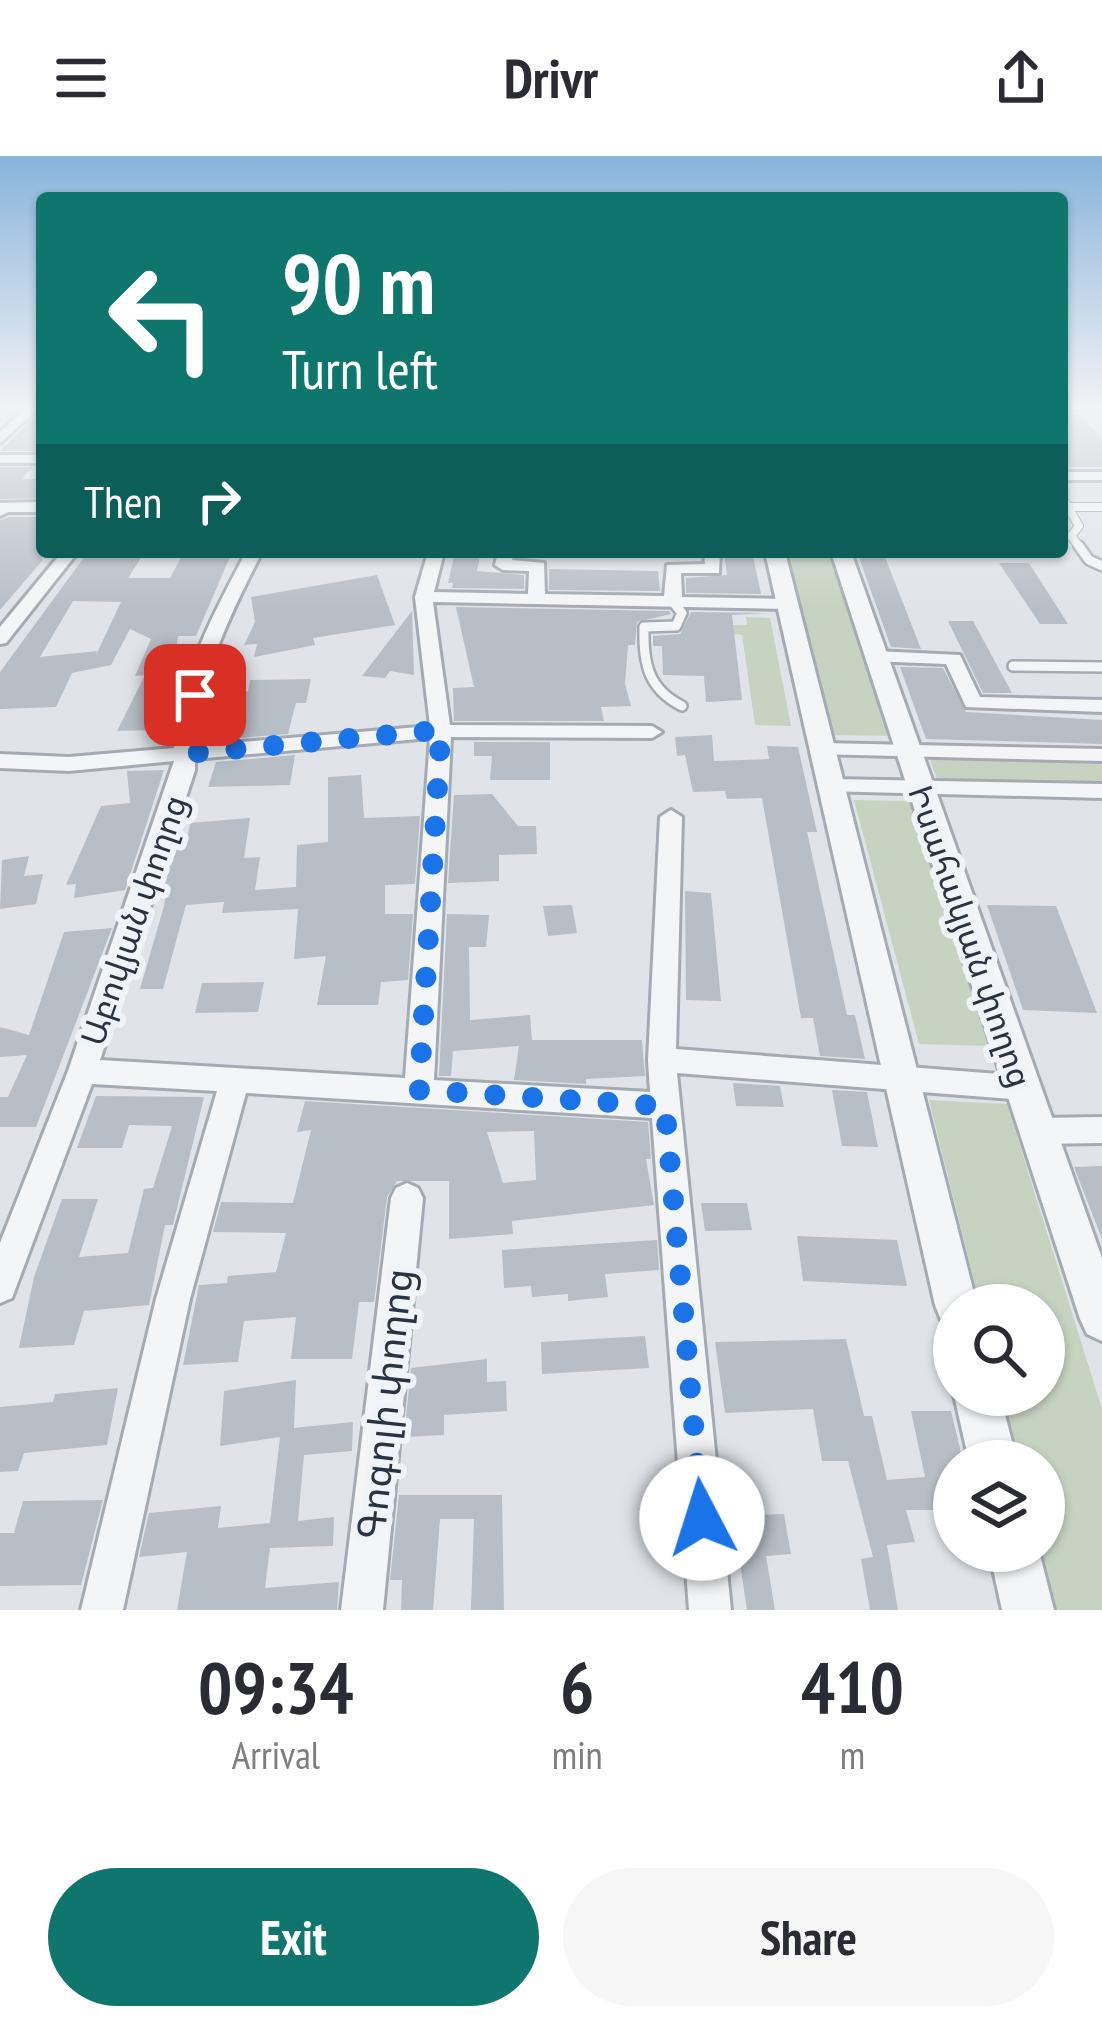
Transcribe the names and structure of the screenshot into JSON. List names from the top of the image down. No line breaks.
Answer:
{"streets":{"street":["Աբովյան փողոց","Իսահակյան փողոց","Գոգոլի փողոց"]},"page":{"header":"Drivr","turn":["90 m","Turn left"],"then":"Then","eta":["09:34","Arrival","6","min","410","m"],"buttons":["Exit","Share"]}}
